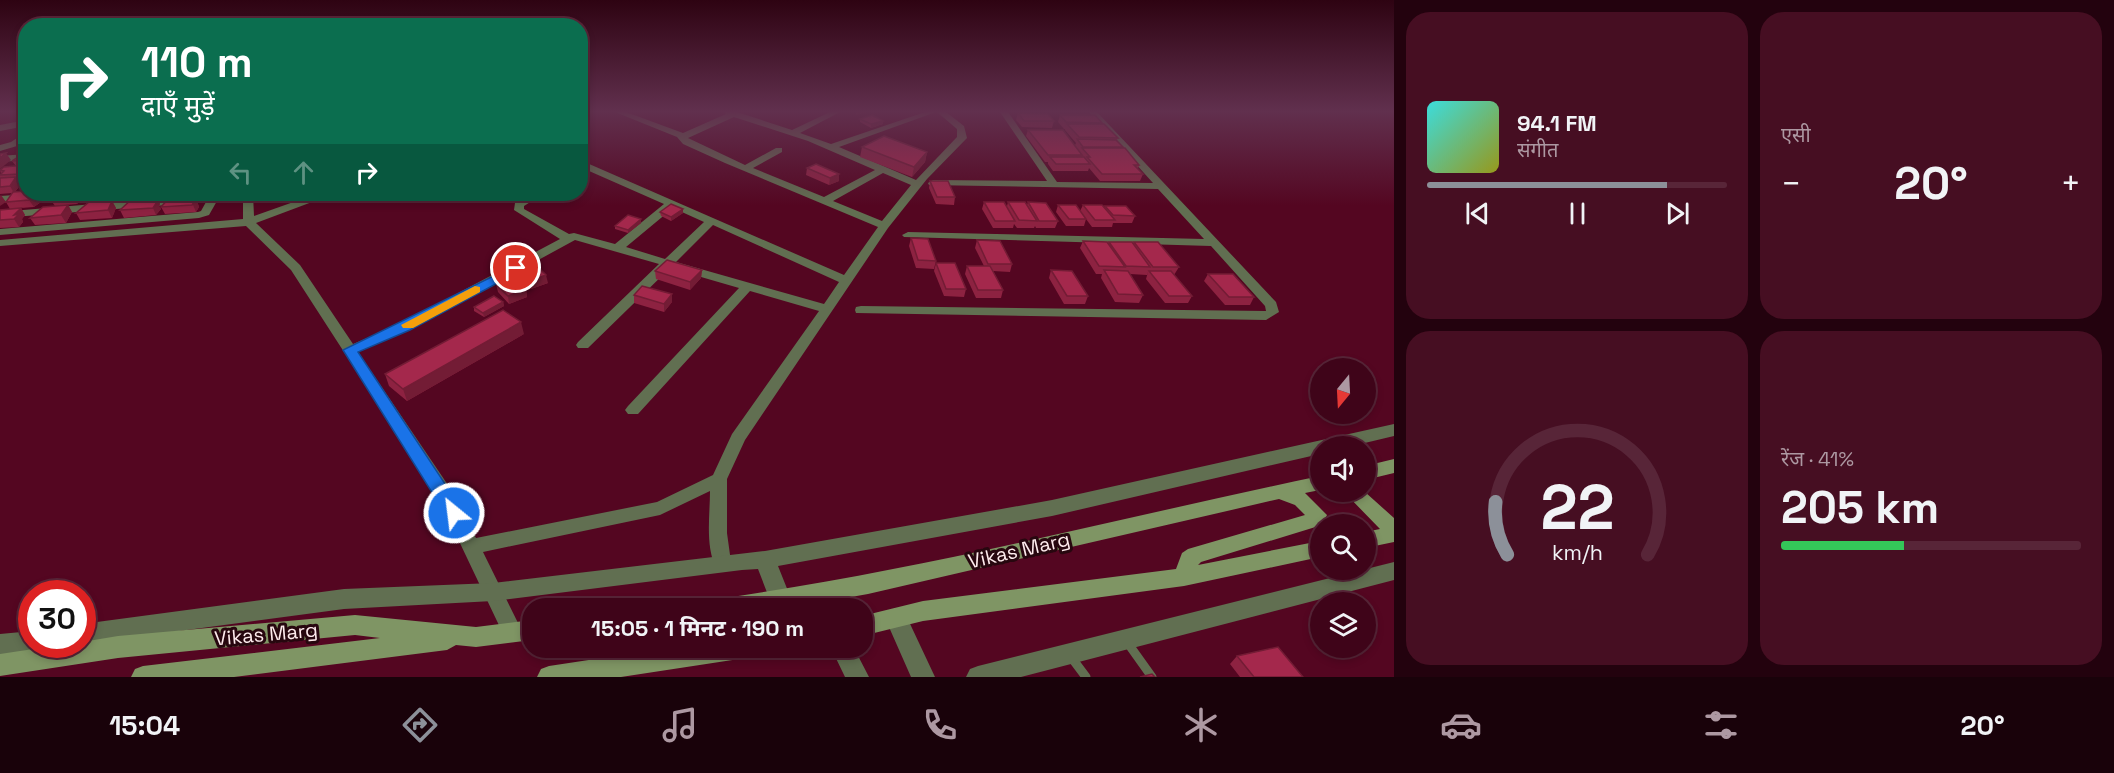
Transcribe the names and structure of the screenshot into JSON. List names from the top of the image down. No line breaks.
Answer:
{"streets":{"main road":["Vikas Marg"]},"north":"bottom","page":{"tile":["एसी",["रेंज · 41%","205 km"]],"turn":["110 m","दाएँ मुड़ें"],"song":["94.1 FM","संगीत"],"heat":["−","20°","+"],"limit":"30","trip":"15:05 · 1 मिनट · 190 m","tabs":["15:04","20°"],"gauge":["22","km/h"]}}
